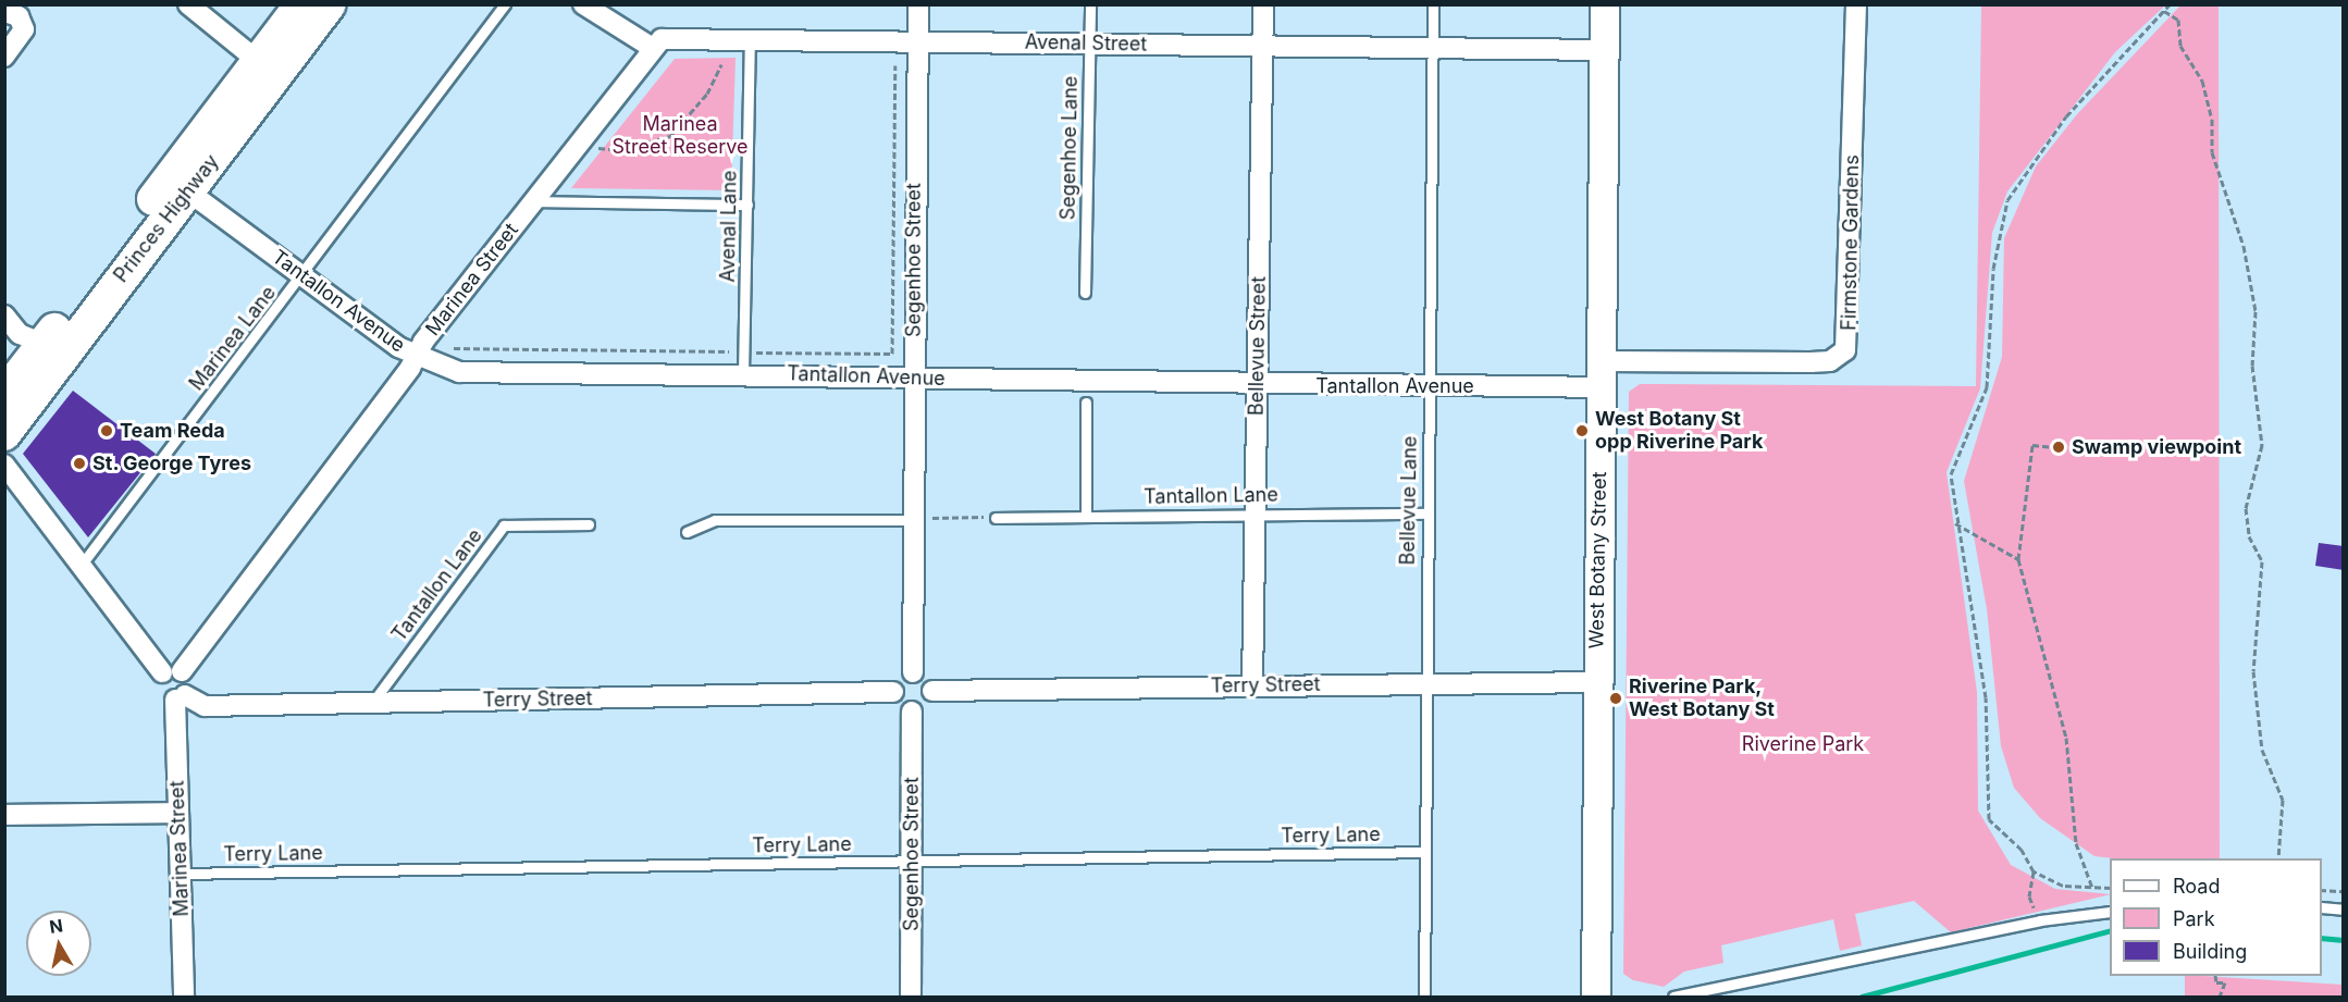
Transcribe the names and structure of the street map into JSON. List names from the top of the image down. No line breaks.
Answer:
{"streets":{"highway":["Princes Highway"],"main road":["West Botany Street"],"street":["Avenal Street","Firmstone Gardens","Segenhoe Street","Marinea Street","Tantallon Avenue","Bellevue Street","Terry Street"],"lane":["Segenhoe Lane","Avenal Lane","Marinea Lane","Tantallon Lane","Bellevue Lane","Terry Lane"]},"crossings":[["Avenal Street","Segenhoe Lane"],["Avenal Street","Avenal Lane"],["Avenal Street","Segenhoe Street"],["Avenal Street","Marinea Street"],["Avenal Street","Bellevue Street"],["Avenal Street","Bellevue Lane"],["Avenal Street","West Botany Street"],["Princes Highway","Tantallon Avenue"],["Avenal Lane","Tantallon Avenue"],["Firmstone Gardens","Tantallon Avenue"],["Firmstone Gardens","West Botany Street"],["Segenhoe Street","Tantallon Avenue"],["Segenhoe Street","Terry Street"],["Segenhoe Street","Terry Lane"],["Marinea Street","Tantallon Avenue"],["Marinea Street","Terry Street"],["Marinea Street","Terry Lane"],["Tantallon Avenue","Marinea Lane"],["Tantallon Avenue","Bellevue Street"],["Tantallon Avenue","Bellevue Lane"],["Tantallon Avenue","West Botany Street"],["Bellevue Street","Tantallon Lane"],["Bellevue Street","Terry Street"],["Tantallon Lane","Bellevue Lane"],["Tantallon Lane","Terry Street"],["Bellevue Lane","Terry Street"],["Bellevue Lane","Terry Lane"],["West Botany Street","Terry Street"]],"parks":["Marinea Street Reserve","Riverine Park"],"places":["Team Reda","West Botany St opp Riverine Park","Swamp viewpoint","St. George Tyres","Riverine Park, West Botany St"],"legend":["Road","Park","Building"],"north":"top"}
